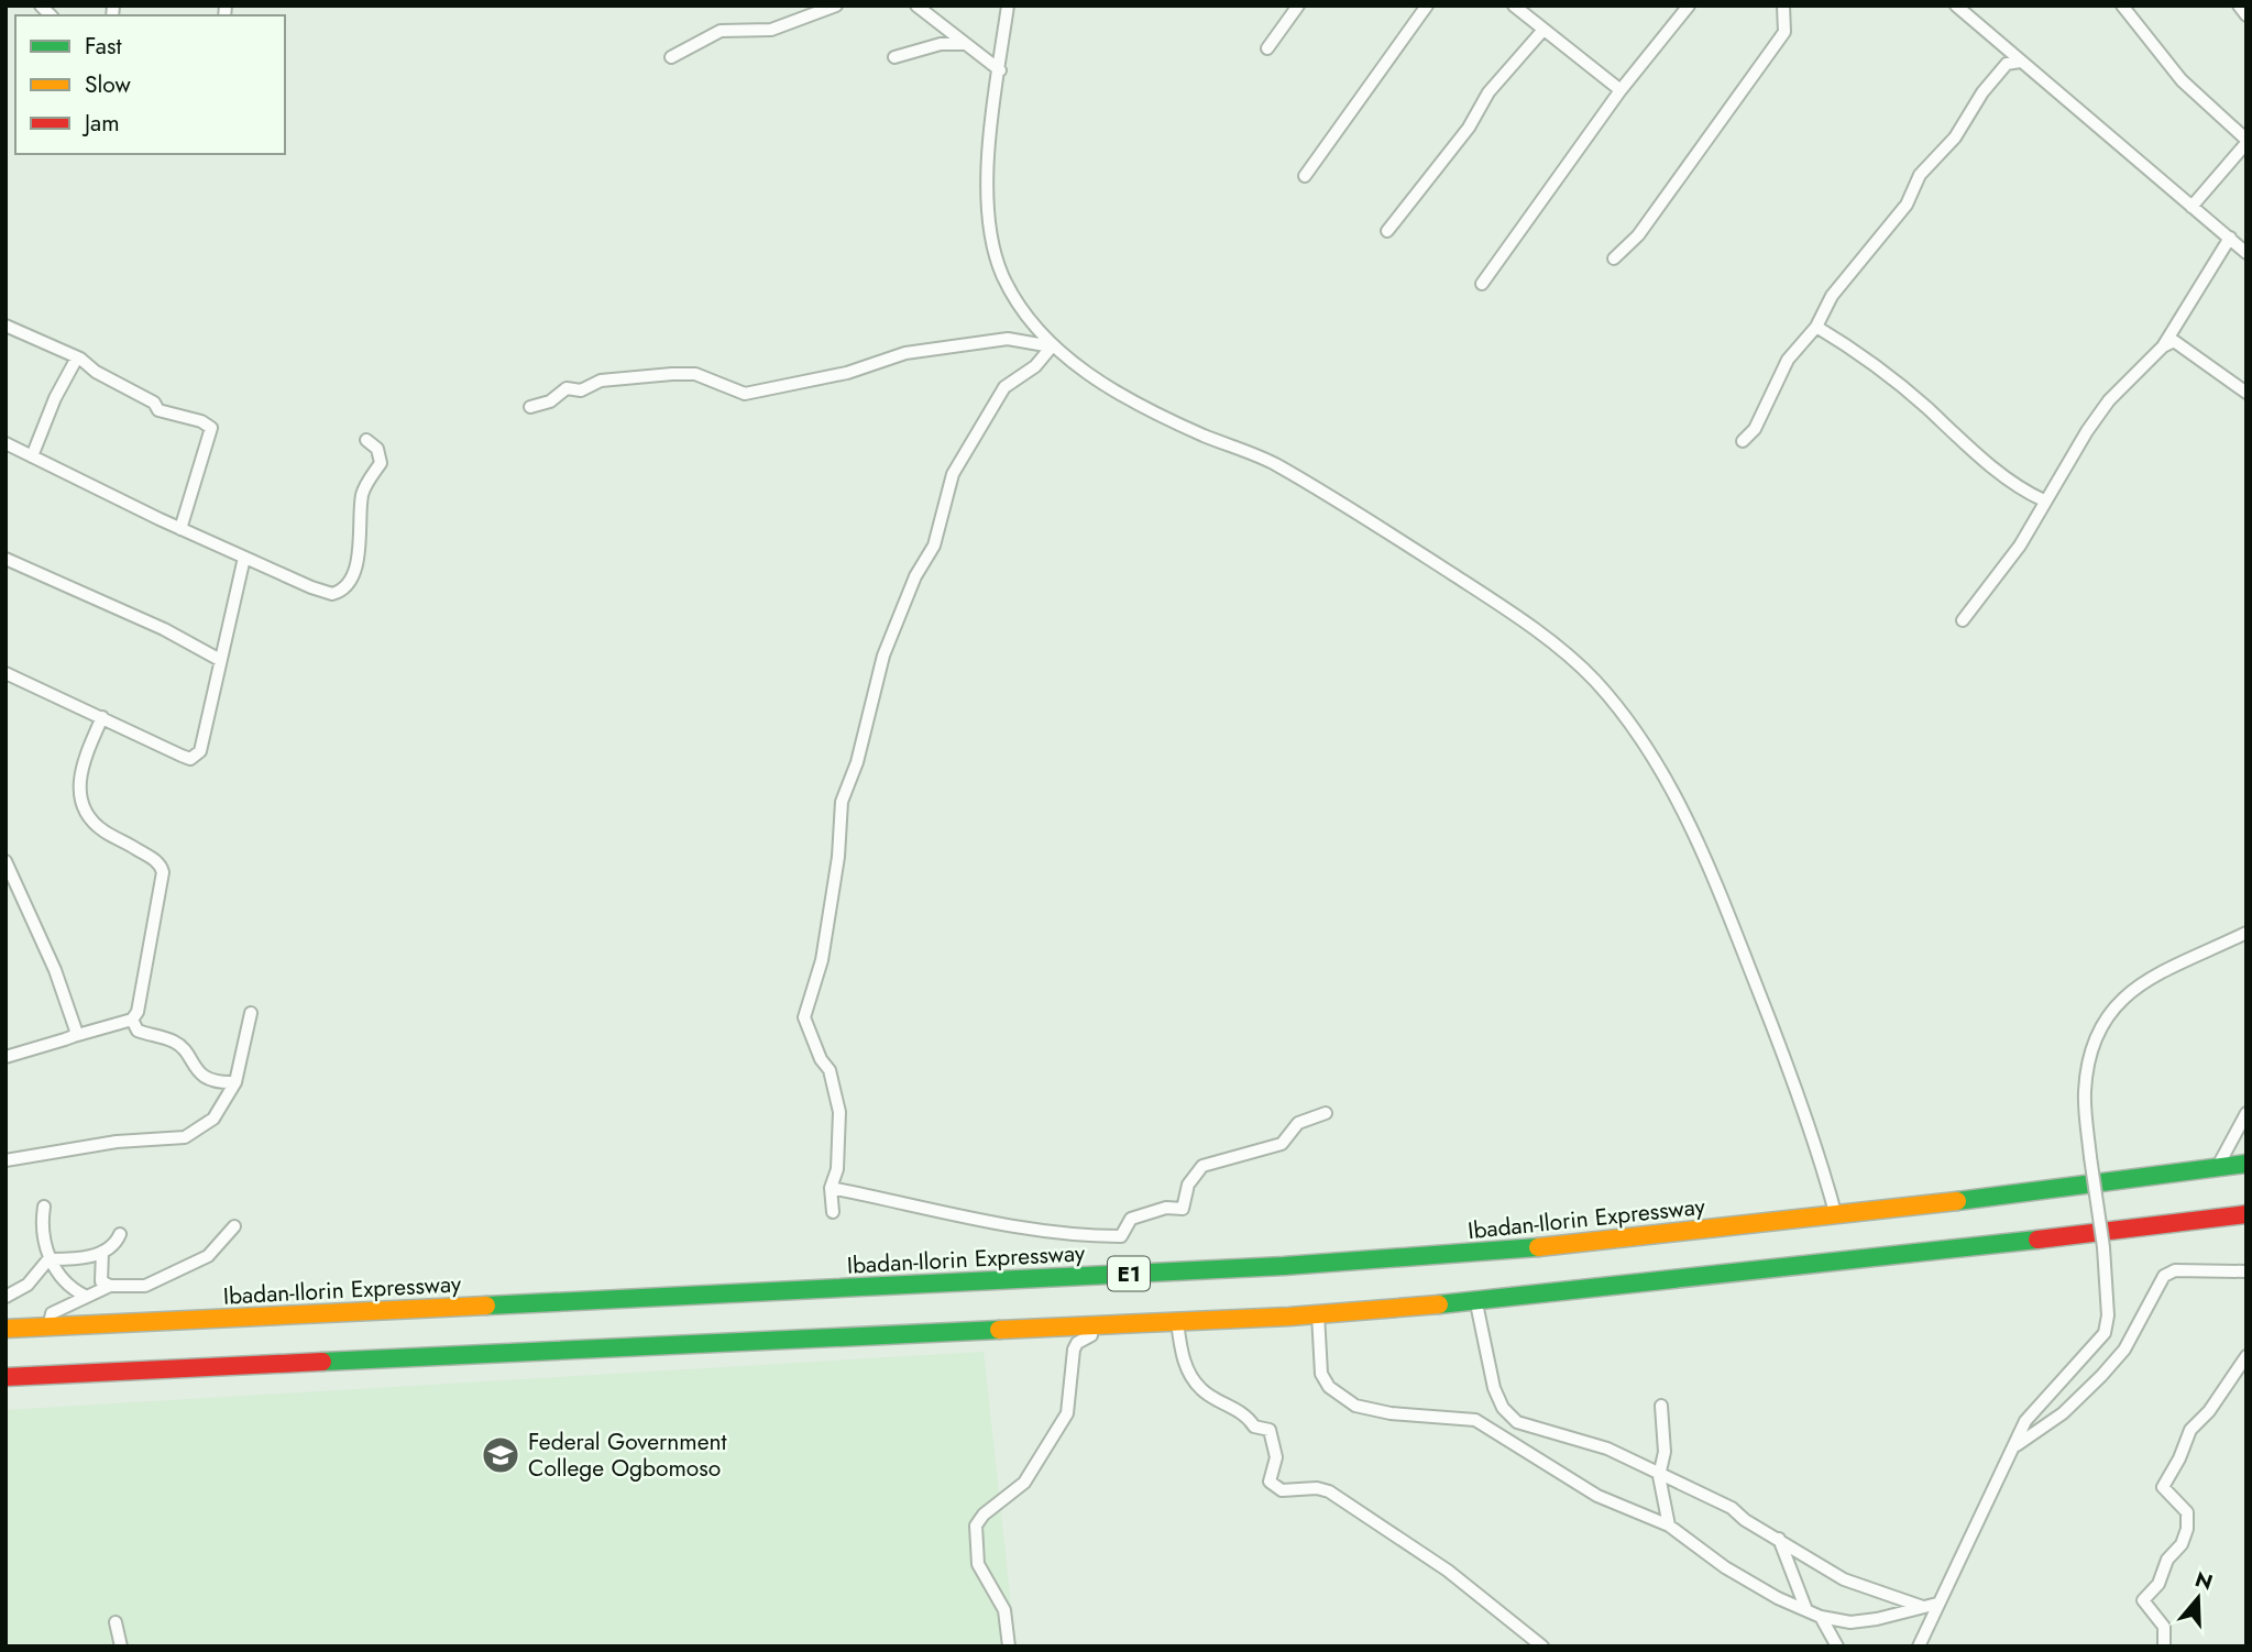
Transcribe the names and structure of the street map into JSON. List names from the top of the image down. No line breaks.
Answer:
{"streets":{"highway":["Ibadan-Ilorin Expressway","E1"]},"places":{"school or university":["Federal Government College Ogbomoso"]},"legend":["Fast","Slow","Jam"],"north":"top"}
